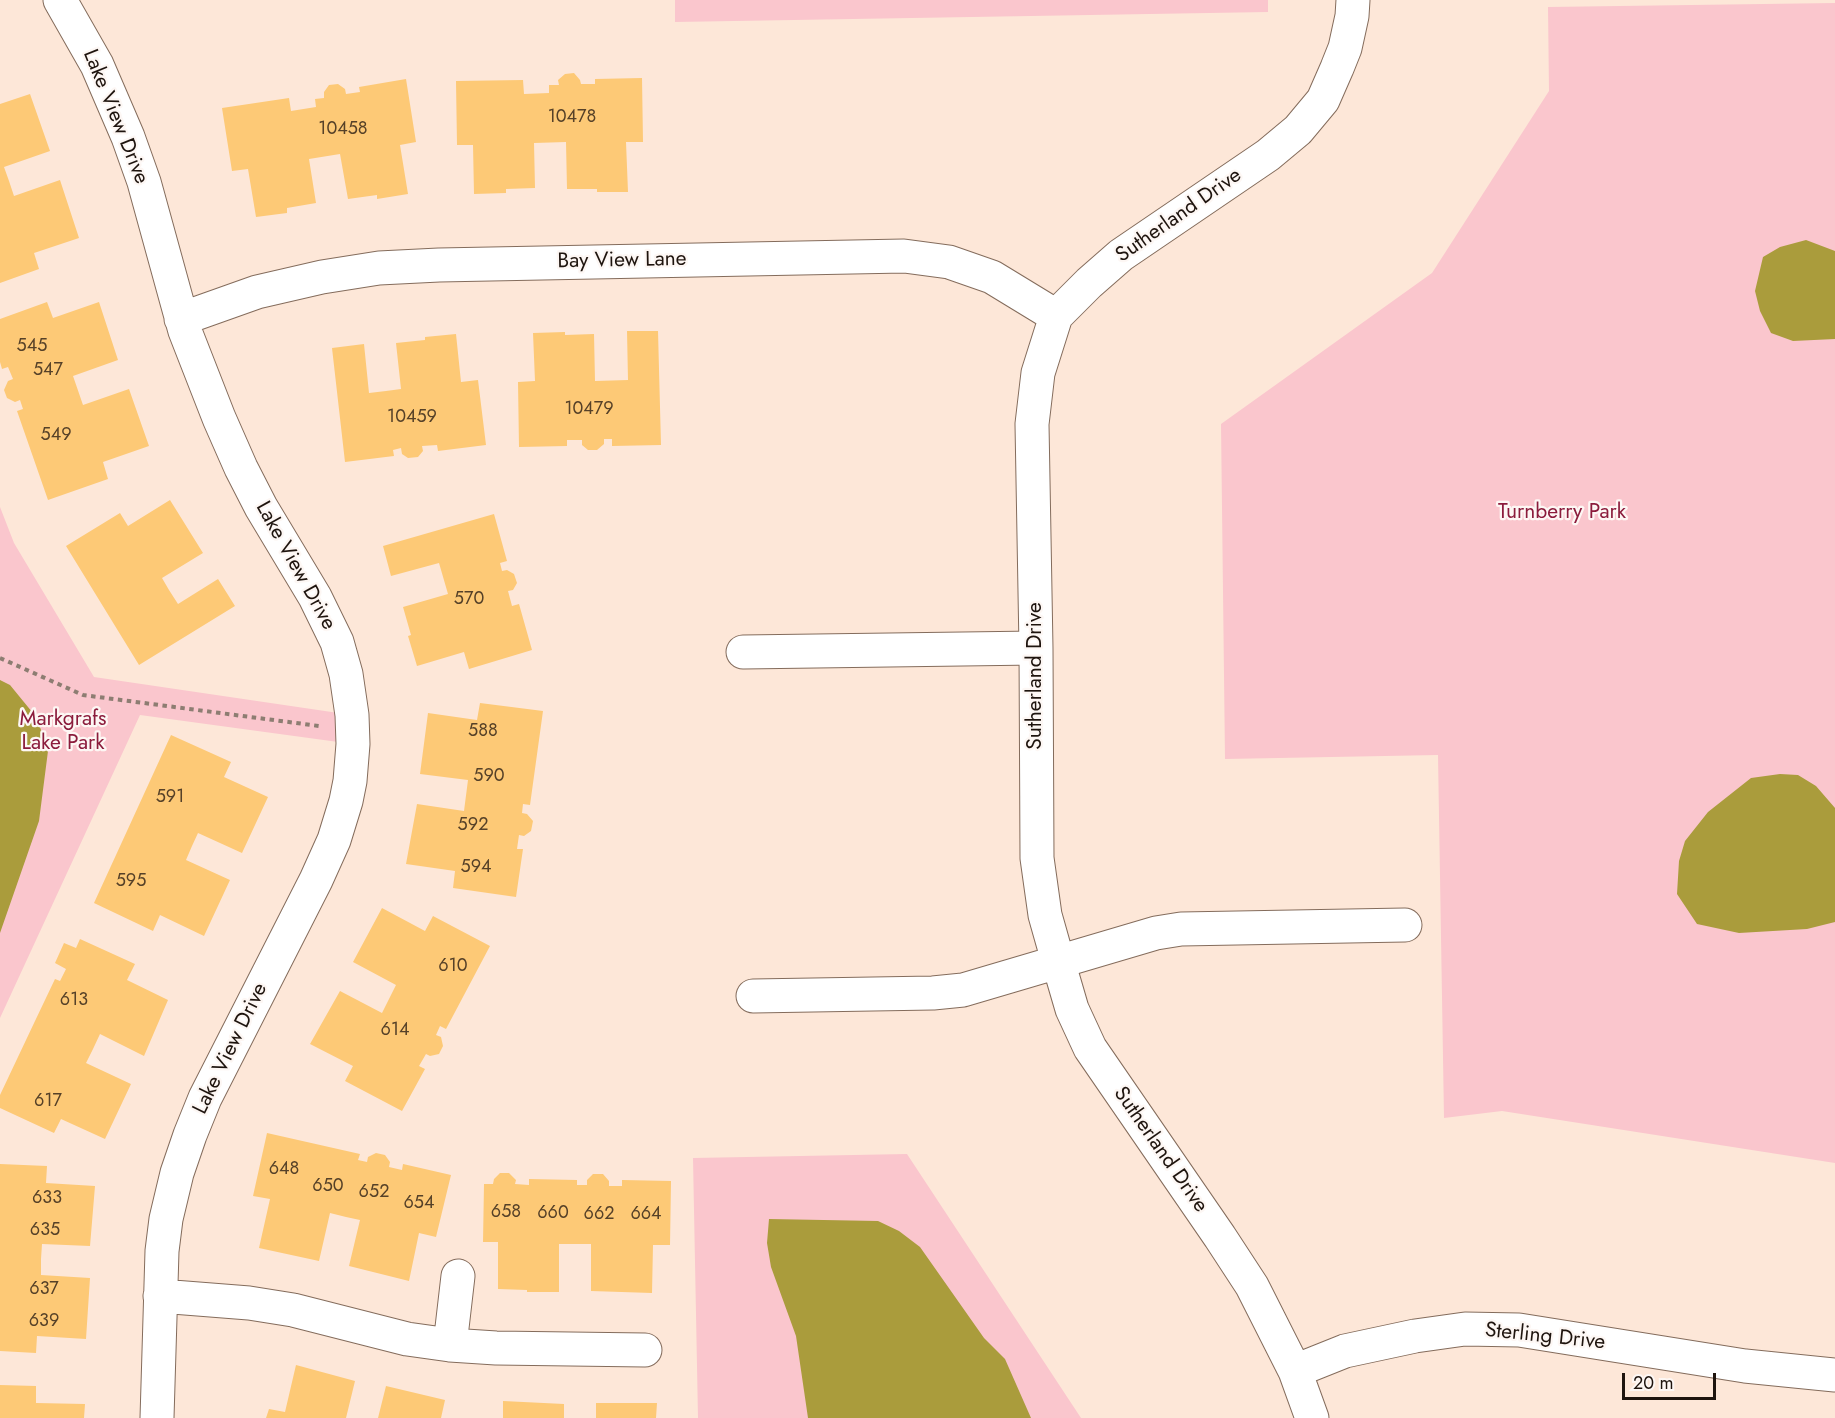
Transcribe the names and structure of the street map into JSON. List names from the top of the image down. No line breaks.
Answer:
{"streets":{"street":["Lake View Drive","Sutherland Drive","Bay View Lane","Sterling Drive"]},"crossings":[["Lake View Drive","Bay View Lane"],["Sutherland Drive","Bay View Lane"],["Sutherland Drive","Sterling Drive"]],"parks":["Turnberry Park","Markgrafs Lake Park"],"house_numbers":["10478","10458","545","547","10479","10459","549","570","588","590","591","592","594","595","610","613","614","617","648","650","652","633","654","658","660","662","664","635","637","639"],"scale_bar":"20 m"}
